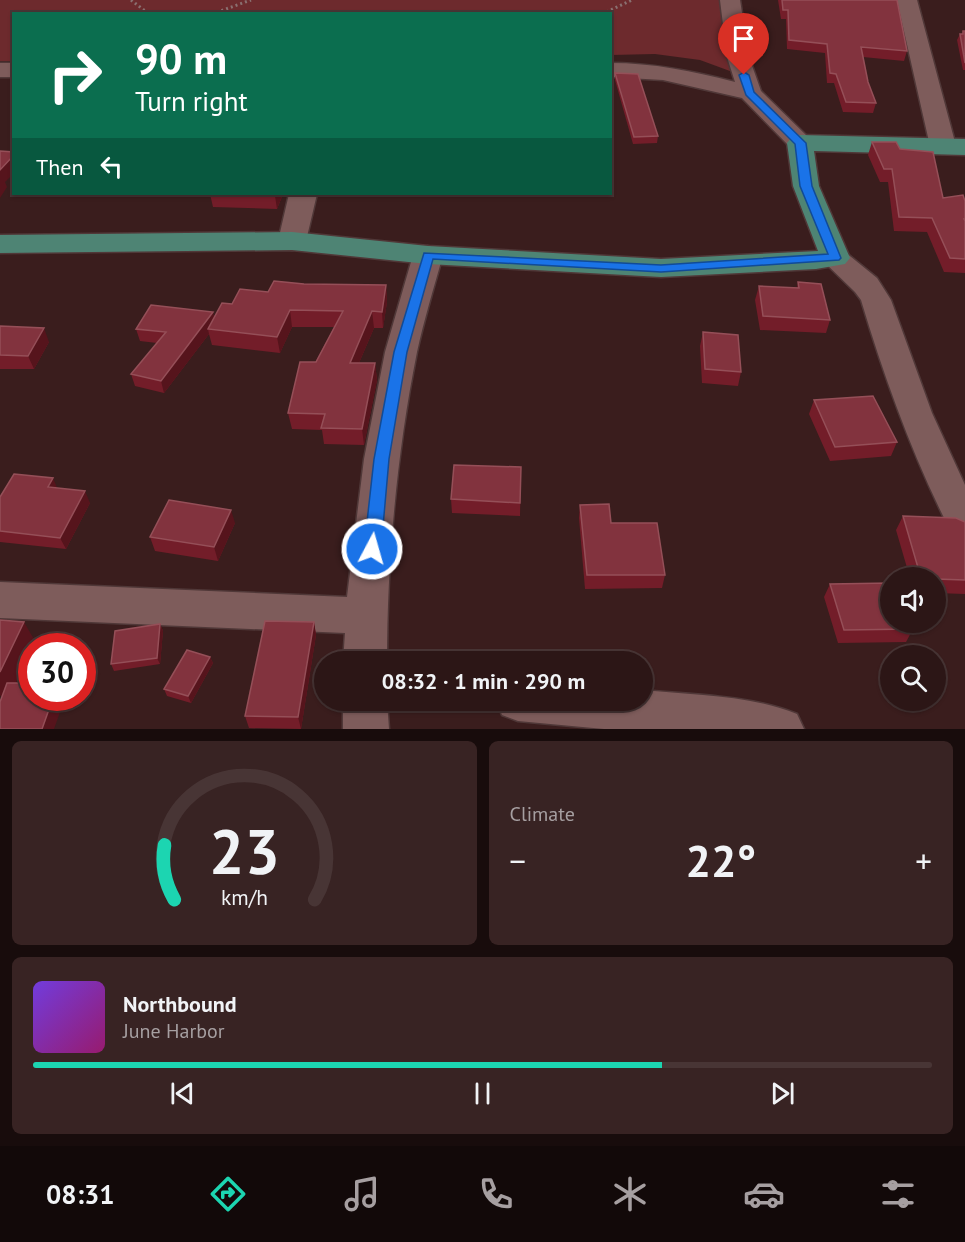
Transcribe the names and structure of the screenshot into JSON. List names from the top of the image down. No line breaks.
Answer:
{"page":{"turn":["90 m","Turn right"],"then":"Then","limit":"30","trip":"08:32 · 1 min · 290 m","tile":"Climate","heat":["−","22°","+"],"song":["Northbound","June Harbor"],"tabs":"08:31","gauge":["23","km/h"]}}
